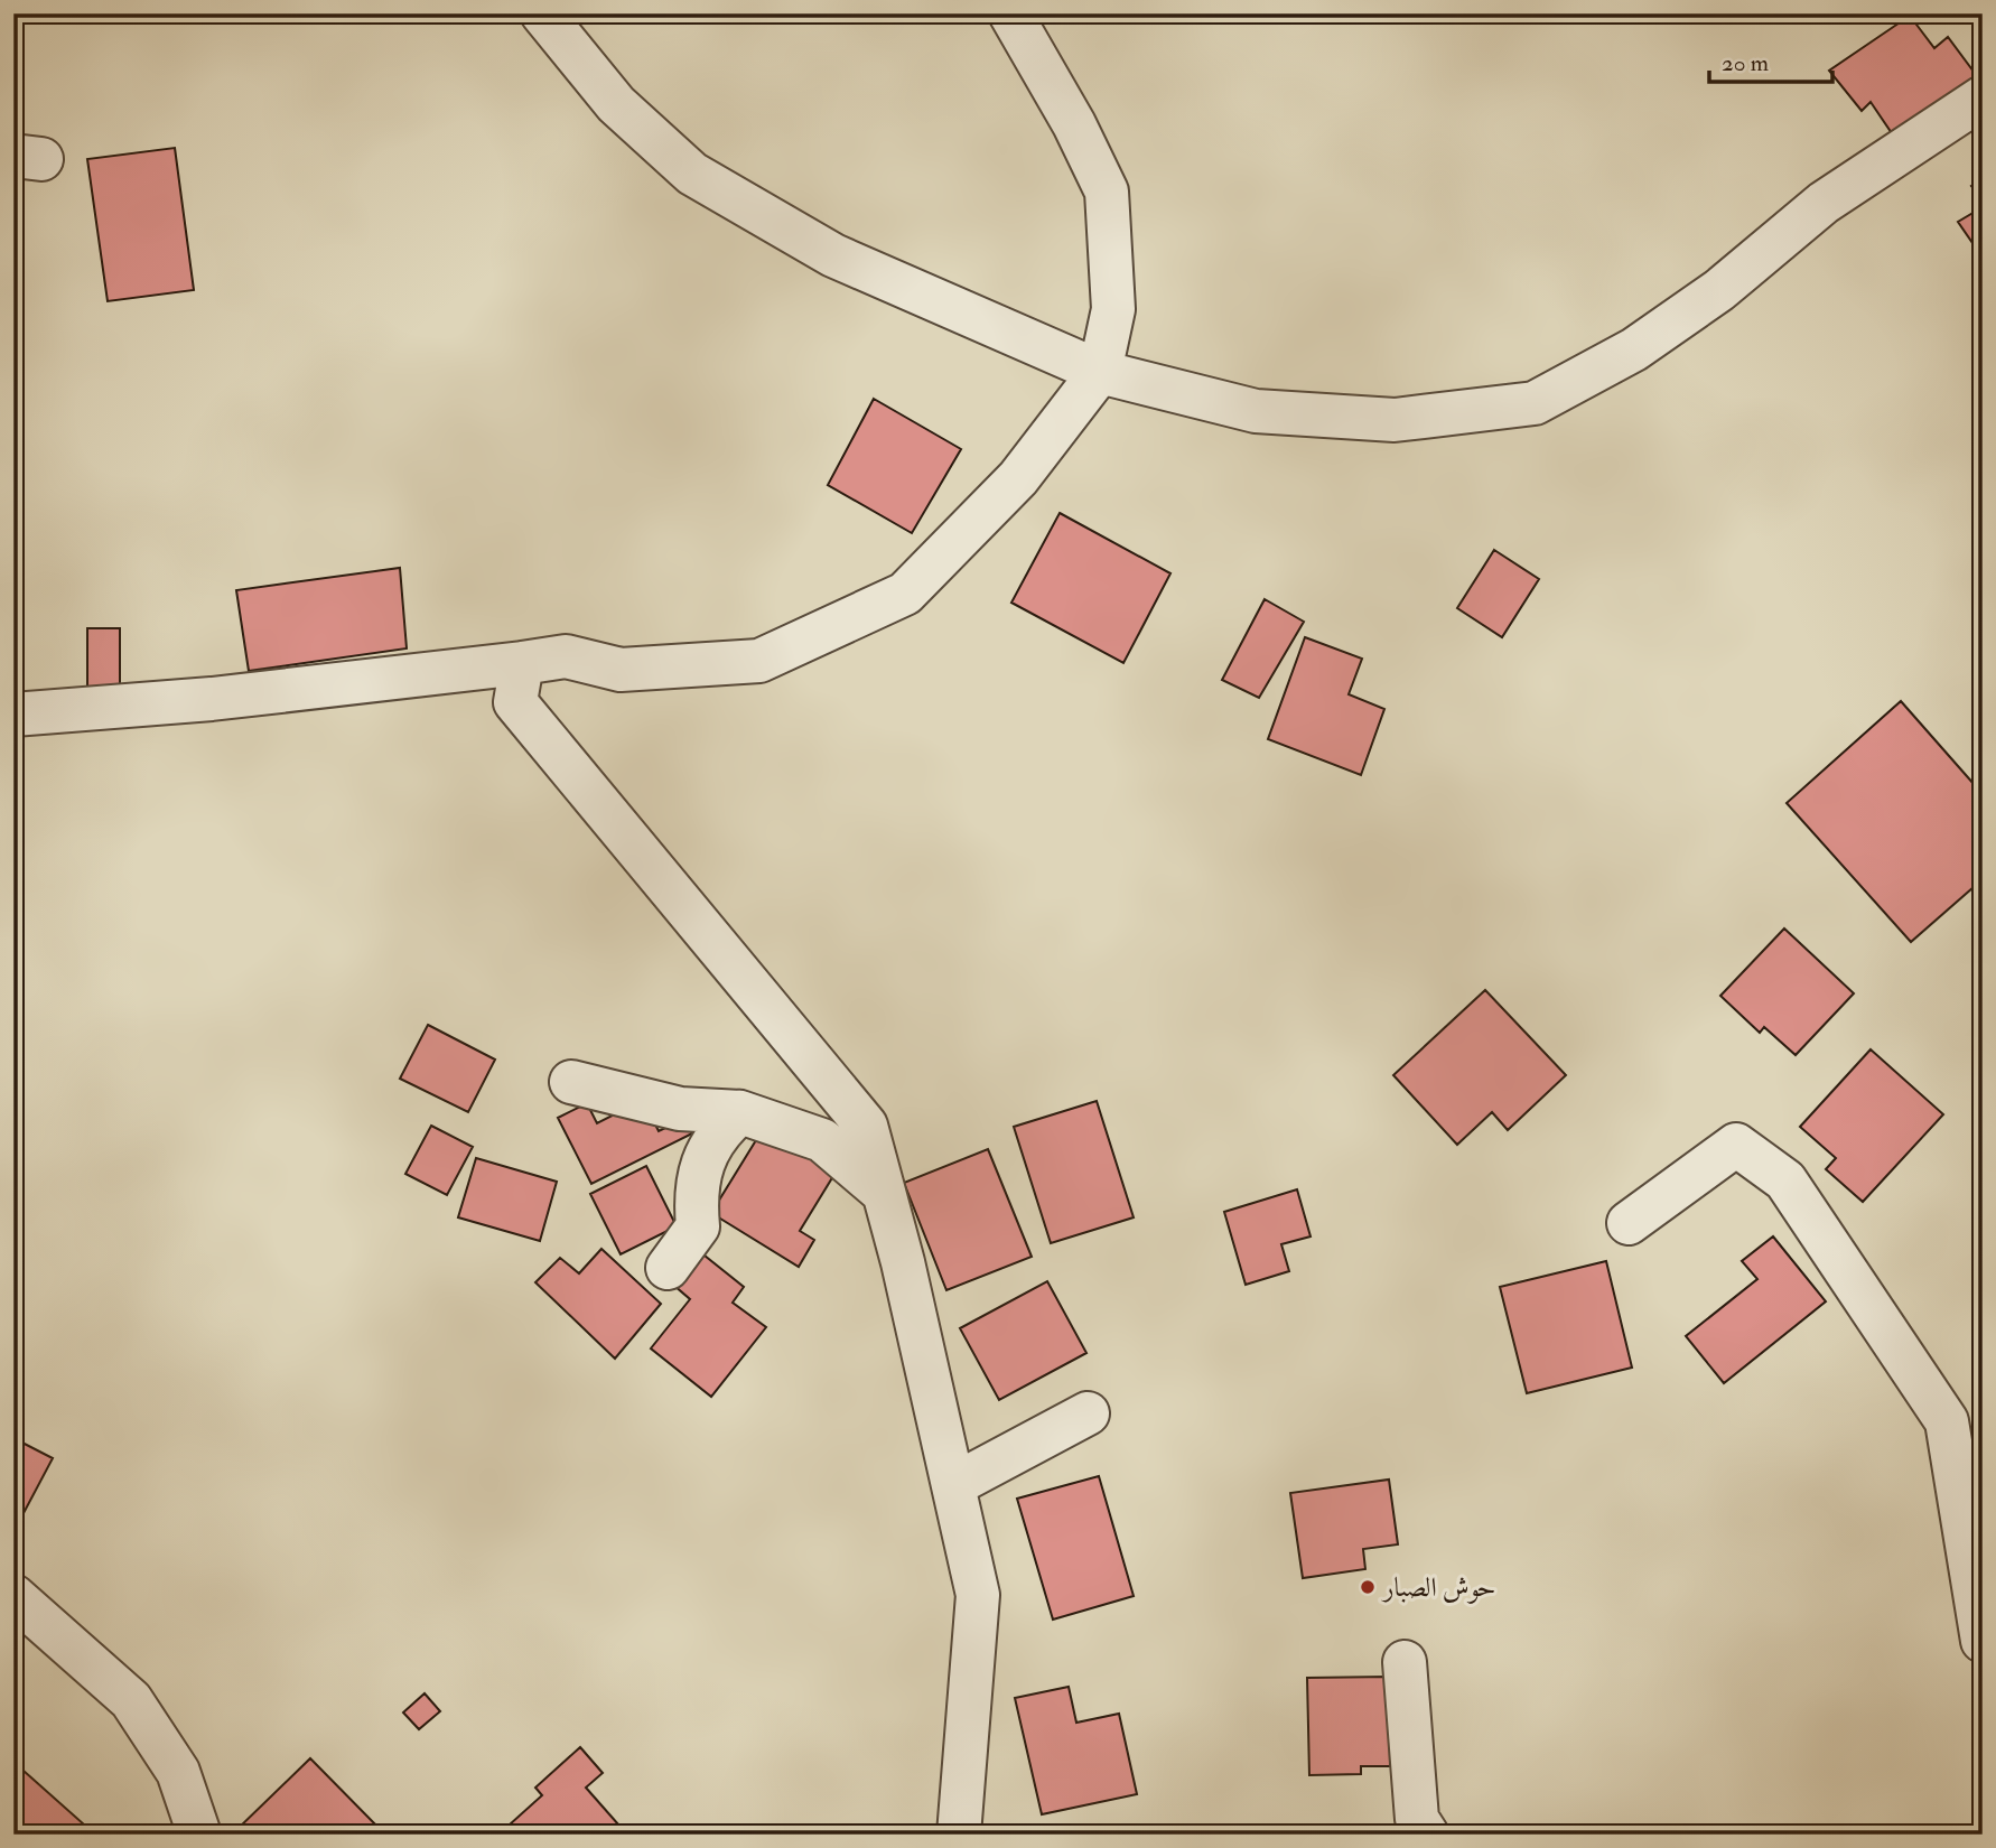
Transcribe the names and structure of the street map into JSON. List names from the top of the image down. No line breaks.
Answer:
{"places":["حوش الصبار"],"scale_bar":"20 m"}
